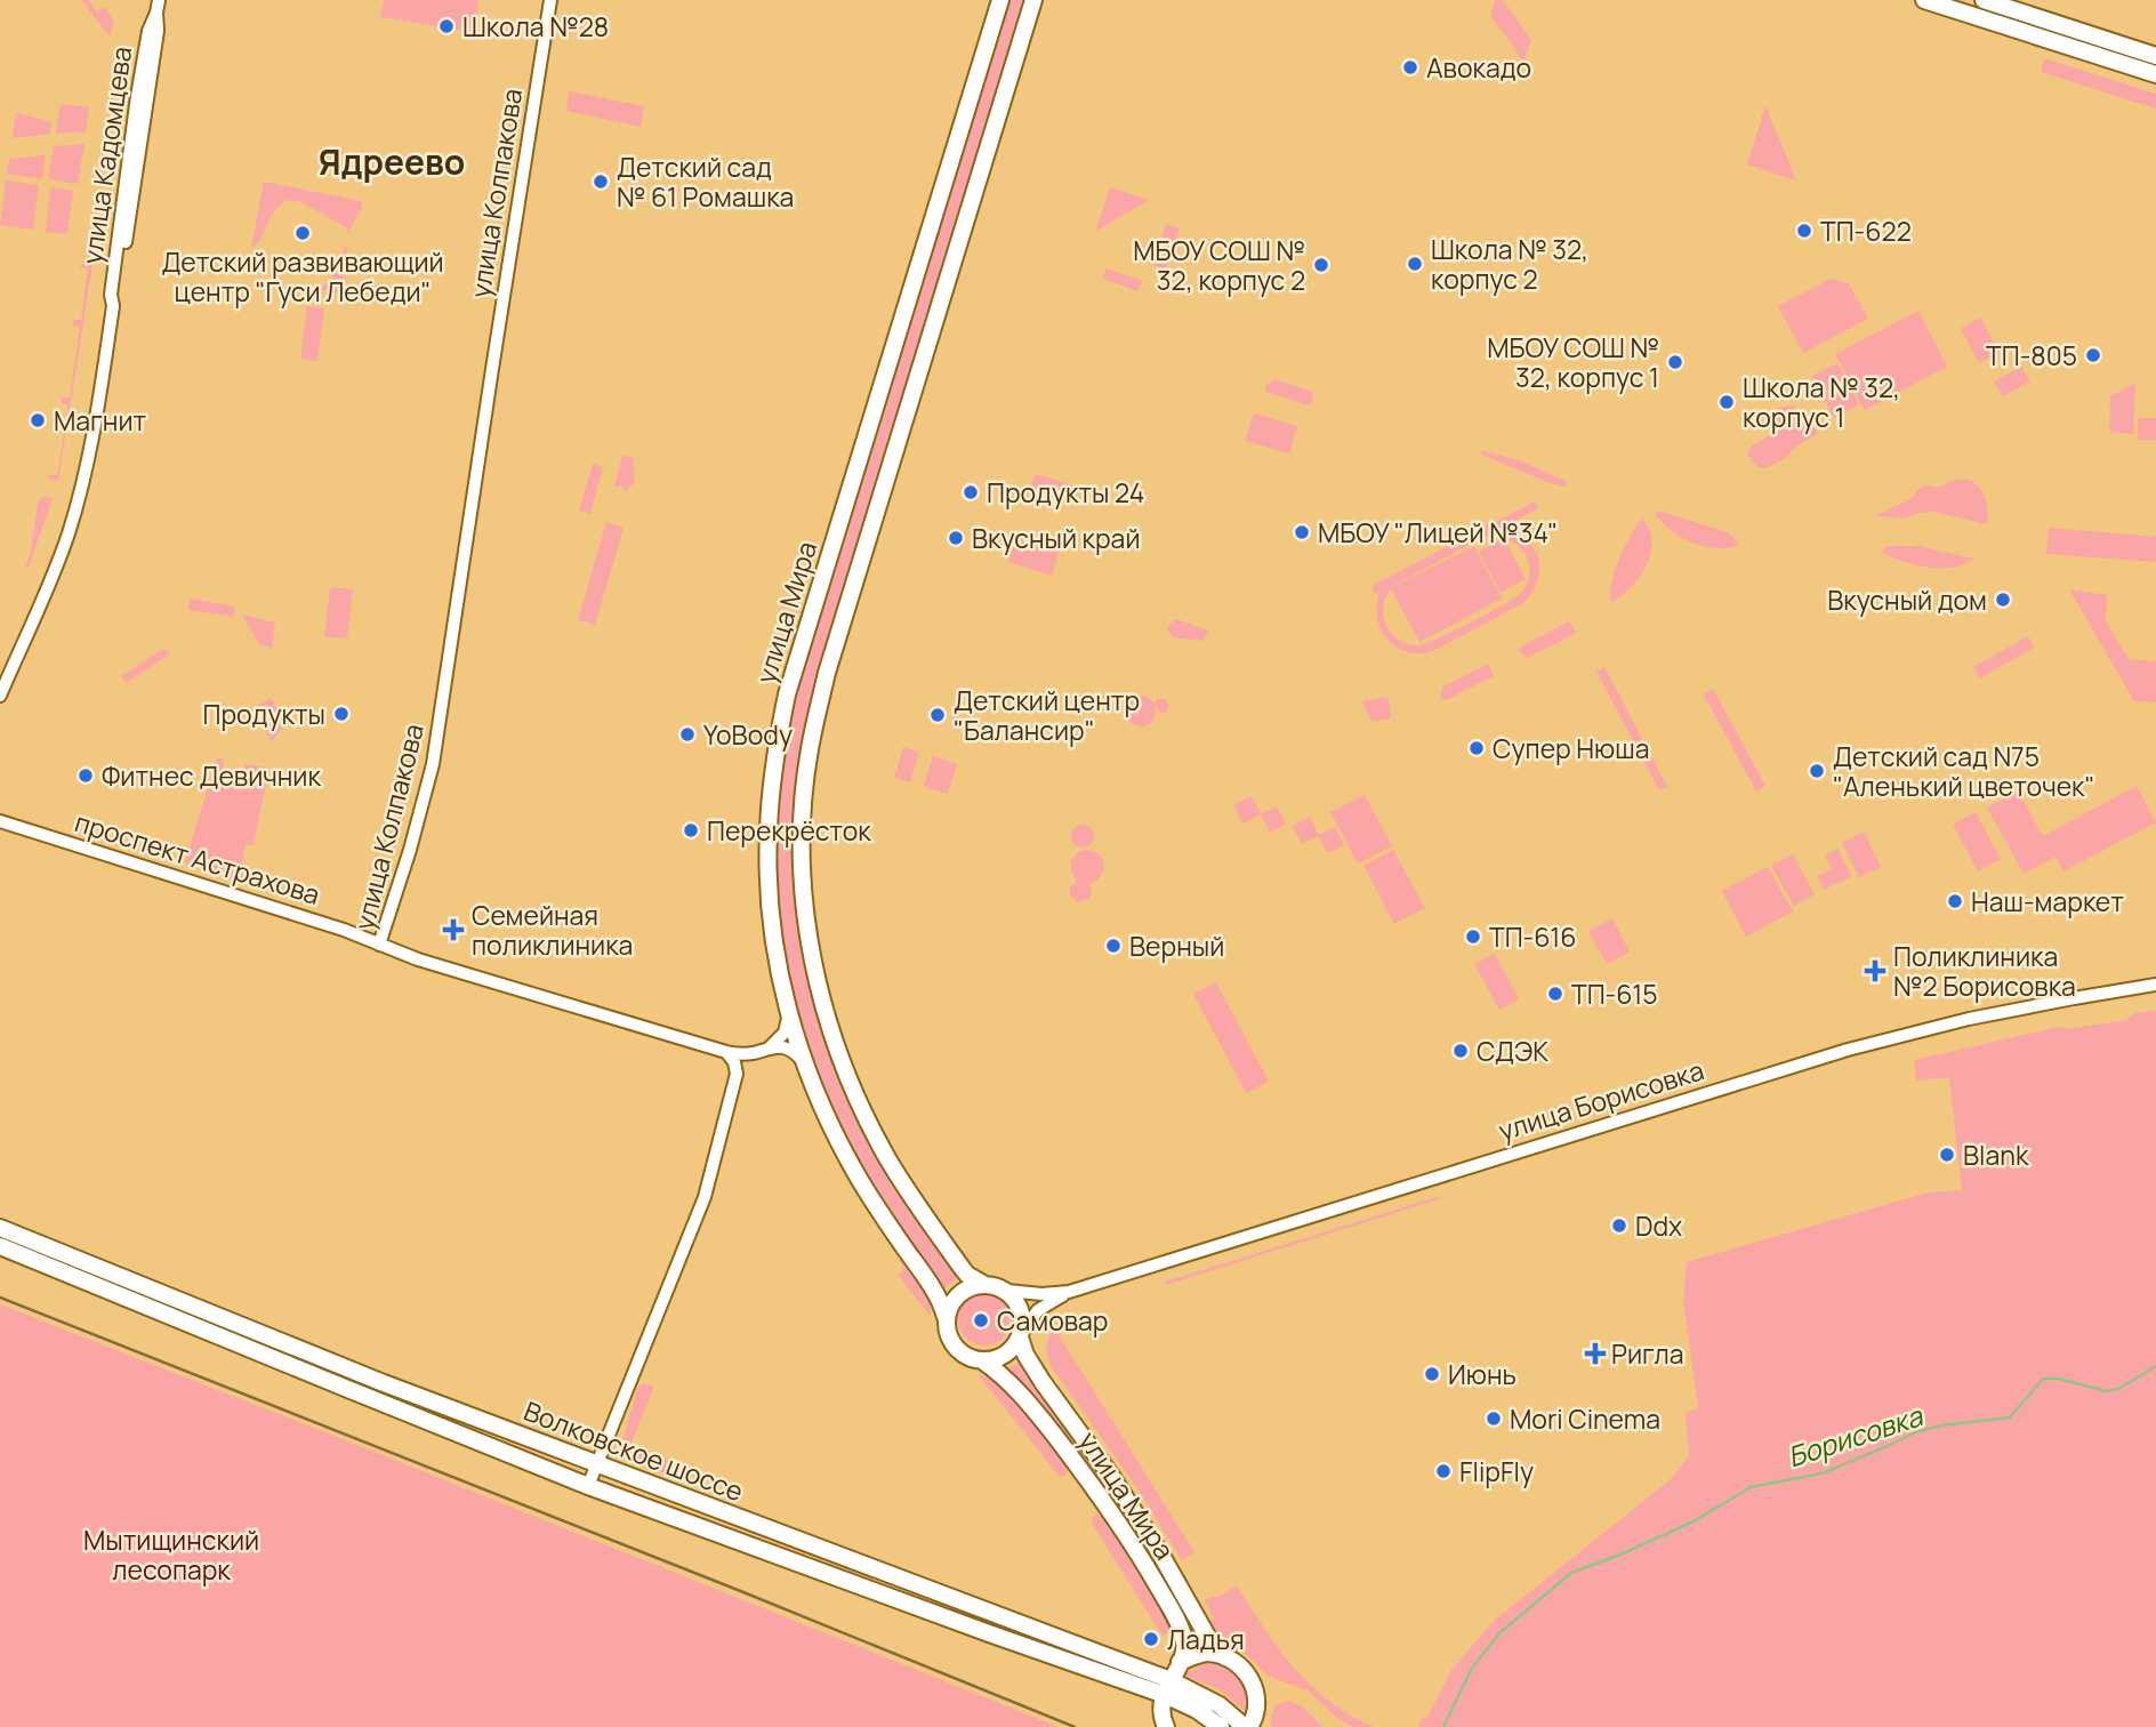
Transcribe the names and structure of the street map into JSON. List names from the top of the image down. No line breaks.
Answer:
{"streets":{"main road":["улица Мира","Волковское шоссе"],"street":["улица Кадомцева","улица Колпакова","проспект Астрахова","улица Борисовка"]},"crossings":[["улица Колпакова","проспект Астрахова"],["улица Мира","улица Борисовка"],["улица Мира","Волковское шоссе"]],"districts":["Ядреево"],"water":["Борисовка"],"parks":["Мытищинский лесопарк"],"places":{"other":["Школа №28","Авокадо","Детский сад № 61 Ромашка","ТП-622","Детский развивающий центр \"Гуси Лебеди\"","Школа № 32, корпус 2","МБОУ СОШ № 32, корпус 2","ТП-805","МБОУ СОШ № 32, корпус 1","Школа № 32, корпус 1","Магнит","Продукты 24","МБОУ \"Лицей №34\"","Вкусный край","Вкусный дом","Продукты","Детский центр \"Балансир\"","YoBody","Супер Нюша","Детский сад N75 \"Аленький цветочек\"","Фитнес Девичник","Перекрёсток","Наш-маркет","ТП-616","Верный","ТП-615","СДЭК","Blank","Ddx","Самовар","Июнь","Mori Cinema","FlipFly","Ладья"],"health":["Семейная поликлиника","Поликлиника №2 Борисовка","Ригла"]}}
